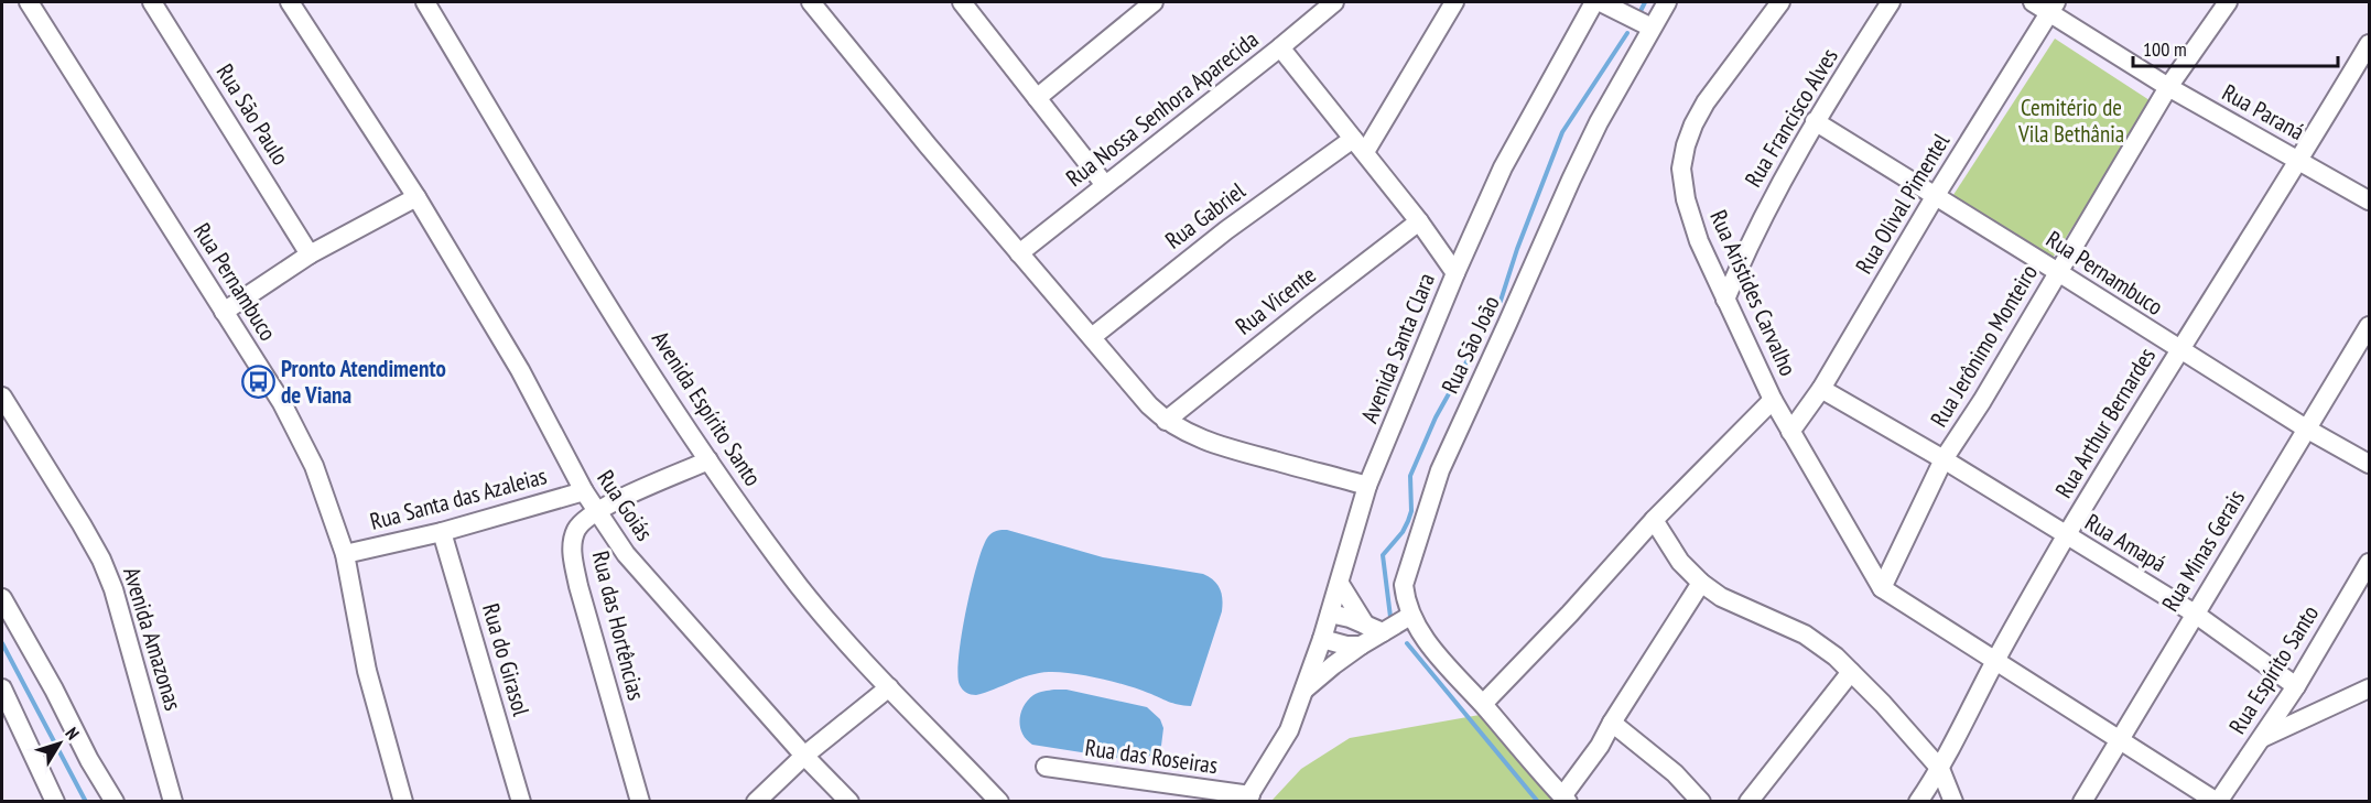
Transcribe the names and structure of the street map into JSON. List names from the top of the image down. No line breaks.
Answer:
{"streets":{"street":["Rua Nossa Senhora Aparecida","Rua Paraná","Rua São Paulo","Rua Francisco Alves","Rua Olival Pimentel","Rua Gabriel","Rua Pernambuco","Rua Aristides Carvalho","Rua Vicente","Rua São João","Rua Jerônimo Monteiro","Avenida Santa Clara","Avenida Espírito Santo","Rua Arthur Bernardes","Rua Santa das Azaleias","Rua Goiás","Rua Amapá","Rua Minas Gerais","Rua das Hortências","Avenida Amazonas","Rua do Girasol","Rua Espírito Santo","Rua das Roseiras"]},"crossings":[["Rua Paraná","Rua Olival Pimentel"],["Rua Paraná","Rua Jerônimo Monteiro"],["Rua Paraná","Rua Arthur Bernardes"],["Rua Francisco Alves","Rua Pernambuco"],["Rua Francisco Alves","Rua Aristides Carvalho"],["Rua Olival Pimentel","Rua Pernambuco"],["Rua Olival Pimentel","Rua Aristides Carvalho"],["Rua Olival Pimentel","Rua Amapá"],["Rua Pernambuco","Rua Jerônimo Monteiro"],["Rua Pernambuco","Rua Arthur Bernardes"],["Rua Pernambuco","Rua Santa das Azaleias"],["Rua Pernambuco","Rua Minas Gerais"],["Rua Aristides Carvalho","Rua Jerônimo Monteiro"],["Rua Jerônimo Monteiro","Rua Amapá"],["Avenida Santa Clara","Rua das Roseiras"],["Avenida Espírito Santo","Rua das Hortências"],["Rua Arthur Bernardes","Rua Amapá"],["Rua Santa das Azaleias","Rua Goiás"],["Rua Santa das Azaleias","Rua do Girasol"],["Rua Goiás","Rua das Hortências"],["Rua Amapá","Rua Minas Gerais"],["Rua Amapá","Rua Espírito Santo"]],"parks":["Cemitério de Vila Bethânia"],"places":{"bus stop":["Pronto Atendimento de Viana"]},"scale_bar":"100 m","north":"top right"}
